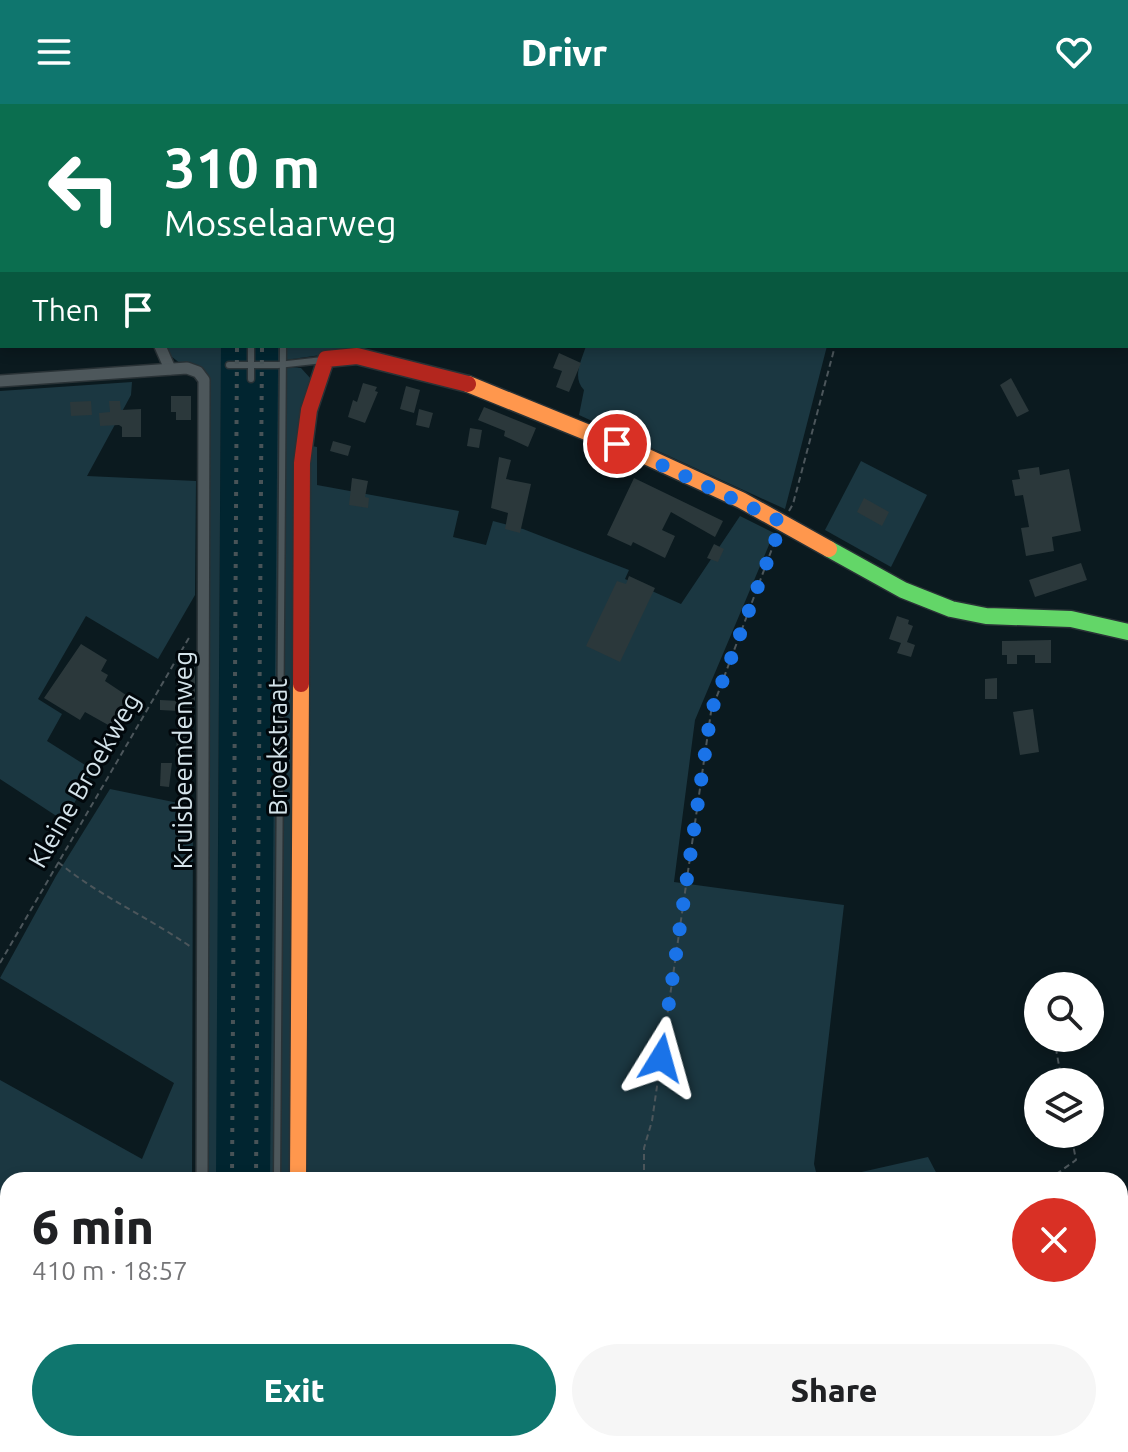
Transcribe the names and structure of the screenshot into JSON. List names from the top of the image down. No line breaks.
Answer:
{"streets":{"street":["Broekstraat","Kruisbeemdenweg"],"path":["Kleine Broekweg"]},"crossings":[["Kruisbeemdenweg","Kleine Broekweg"]],"page":{"header":"Drivr","turn":["310 m","Mosselaarweg"],"then":"Then","heading":["6 min","410 m · 18:57"],"buttons":["Exit","Share"]}}
